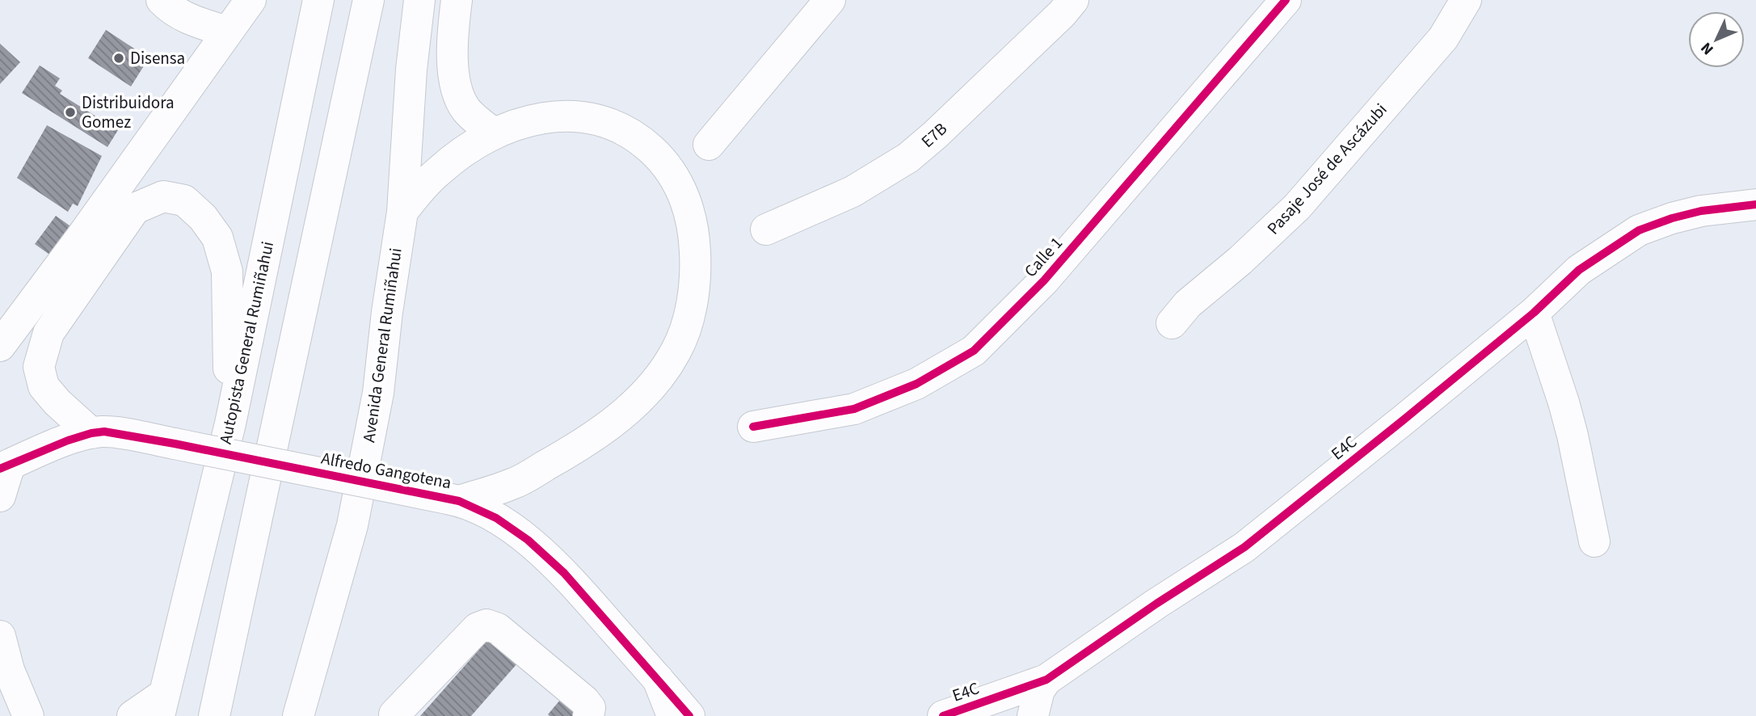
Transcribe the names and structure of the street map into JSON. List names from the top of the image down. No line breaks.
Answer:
{"streets":{"main road":["E7B","Pasaje José de Ascázubi","Calle 1","Autopista General Rumiñahui","Avenida General Rumiñahui","E4C","Alfredo Gangotena"]},"places":["Disensa","Distribuidora Gomez"],"north":"bottom left"}
